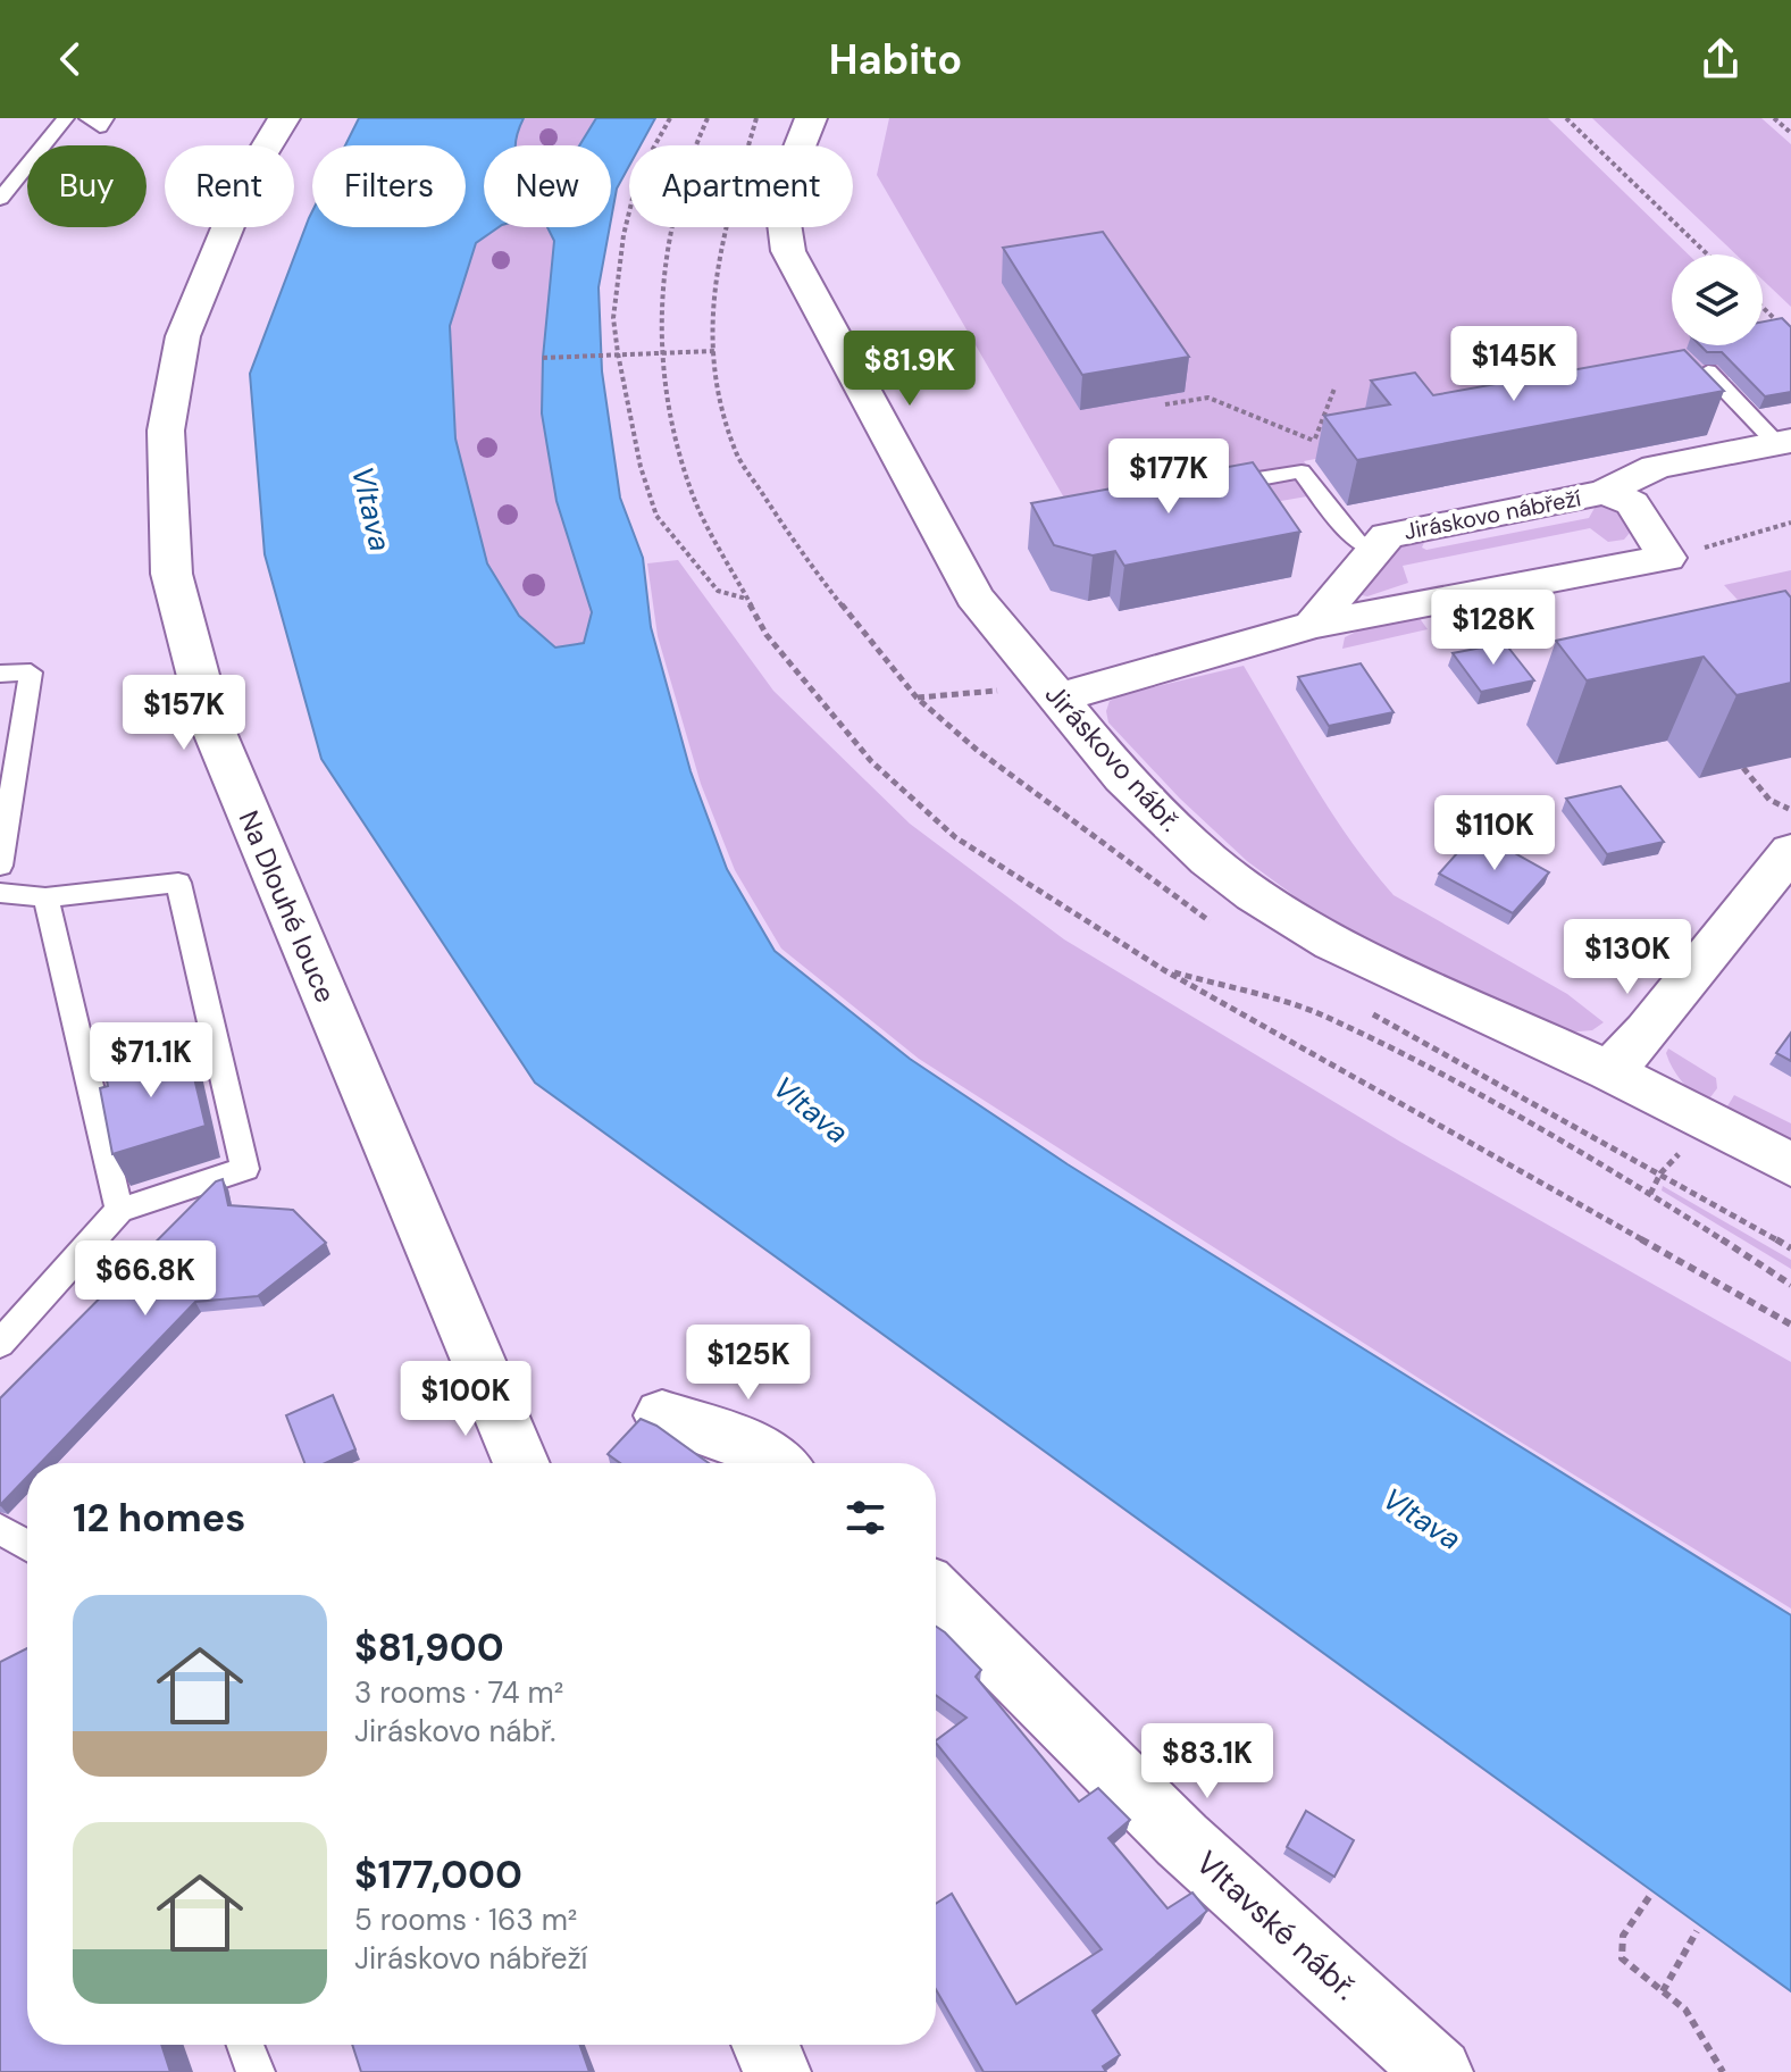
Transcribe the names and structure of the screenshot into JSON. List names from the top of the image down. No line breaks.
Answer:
{"streets":{"street":["Jiráskovo nábřeží","Jiráskovo nábř.","Na Dlouhé louce","Vltavské nábř."]},"water":["Vltava"],"page":{"header":"Habito","chip":["Buy","Rent","Filters","New","Apartment"],"price":["$145K","$81.9K","$177K","$128K","$157K","$110K","$130K","$71.1K","$66.8K","$125K","$100K","$83.1K"],"heading":"12 homes","list":[{"name":"$81,900","note":"3 rooms · 74 m² · Jiráskovo nábř."},{"name":"$177,000","note":"5 rooms · 163 m² · Jiráskovo nábřeží"}]}}
